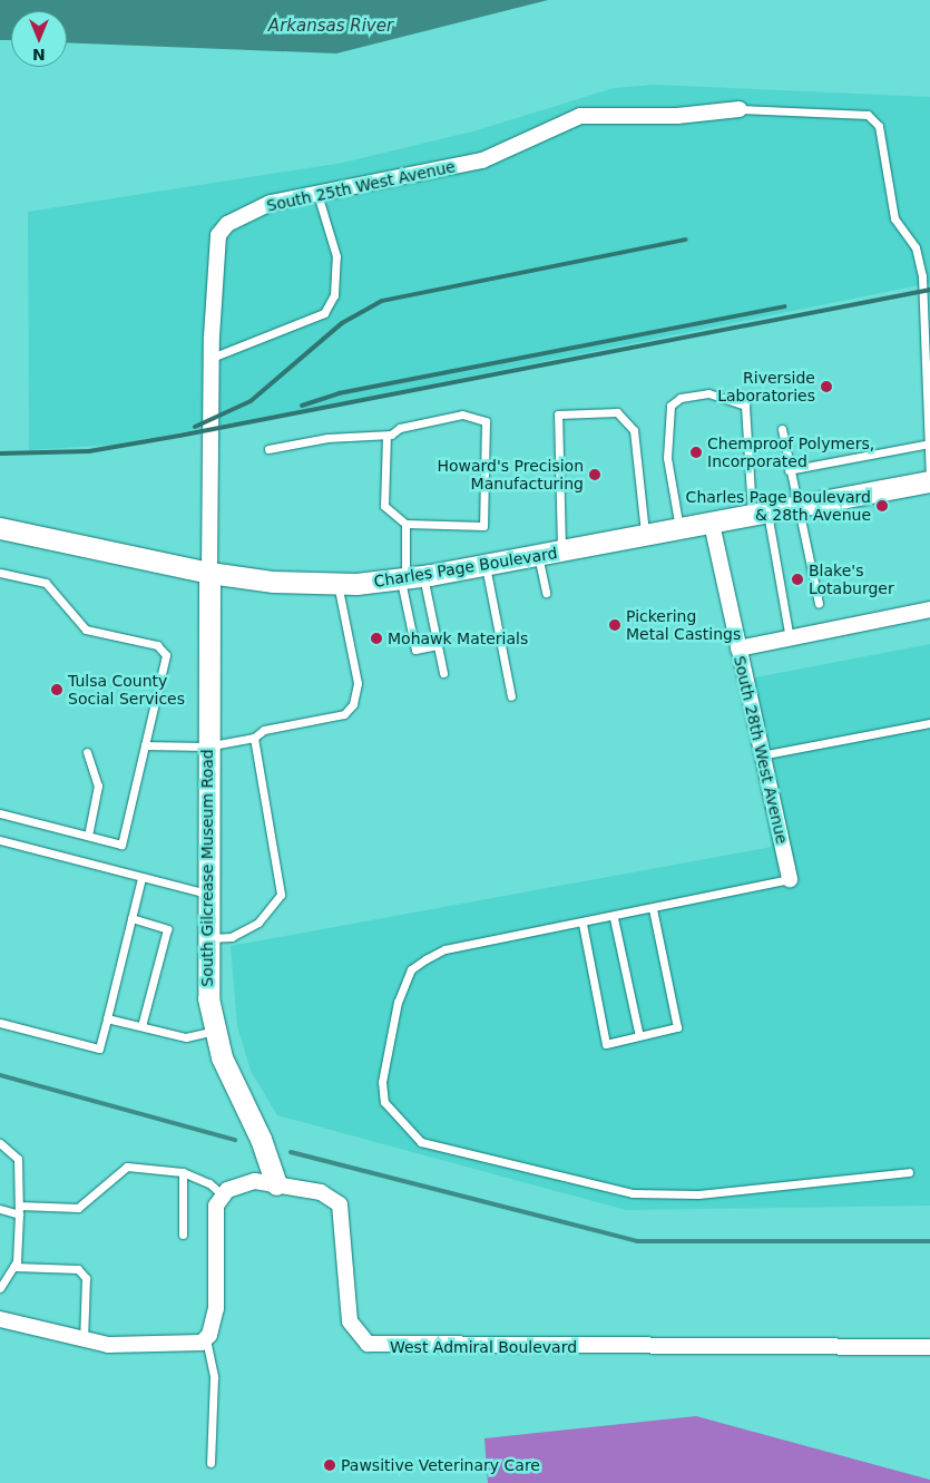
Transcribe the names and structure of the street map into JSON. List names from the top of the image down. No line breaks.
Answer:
{"streets":{"main road":["Charles Page Boulevard","South Gilcrease Museum Road"],"street":["South 25th West Avenue","South 28th West Avenue","West Admiral Boulevard"]},"crossings":[["South 25th West Avenue","Charles Page Boulevard"],["South 25th West Avenue","South Gilcrease Museum Road"],["Charles Page Boulevard","South 28th West Avenue"],["Charles Page Boulevard","South Gilcrease Museum Road"],["South Gilcrease Museum Road","West Admiral Boulevard"]],"water":["Arkansas River"],"places":["Riverside Laboratories","Chemproof Polymers, Incorporated","Howard's Precision Manufacturing","Charles Page Boulevard & 28th Avenue","Blake's Lotaburger","Pickering Metal Castings","Mohawk Materials","Tulsa County Social Services","Pawsitive Veterinary Care"],"north":"bottom"}
